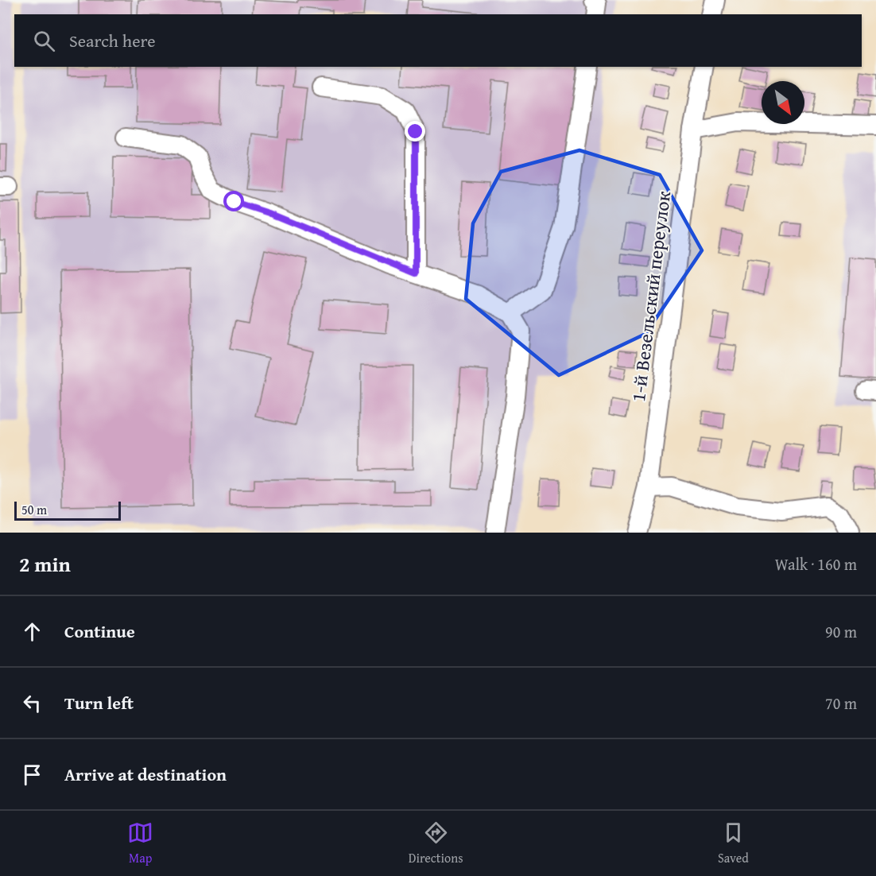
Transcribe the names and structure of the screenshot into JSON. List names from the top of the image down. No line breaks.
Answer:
{"streets":{"street":["1-й Везельский переулок"]},"scale_bar":"50 m","north":"bottom right","page":{"search":"Search here","scale":"50 m","heading":["2 min","Walk · 160 m"],"list":[["Continue","90 m"],["Turn left","70 m"],"Arrive at destination"],"nav":["Map","Directions","Saved"]}}
